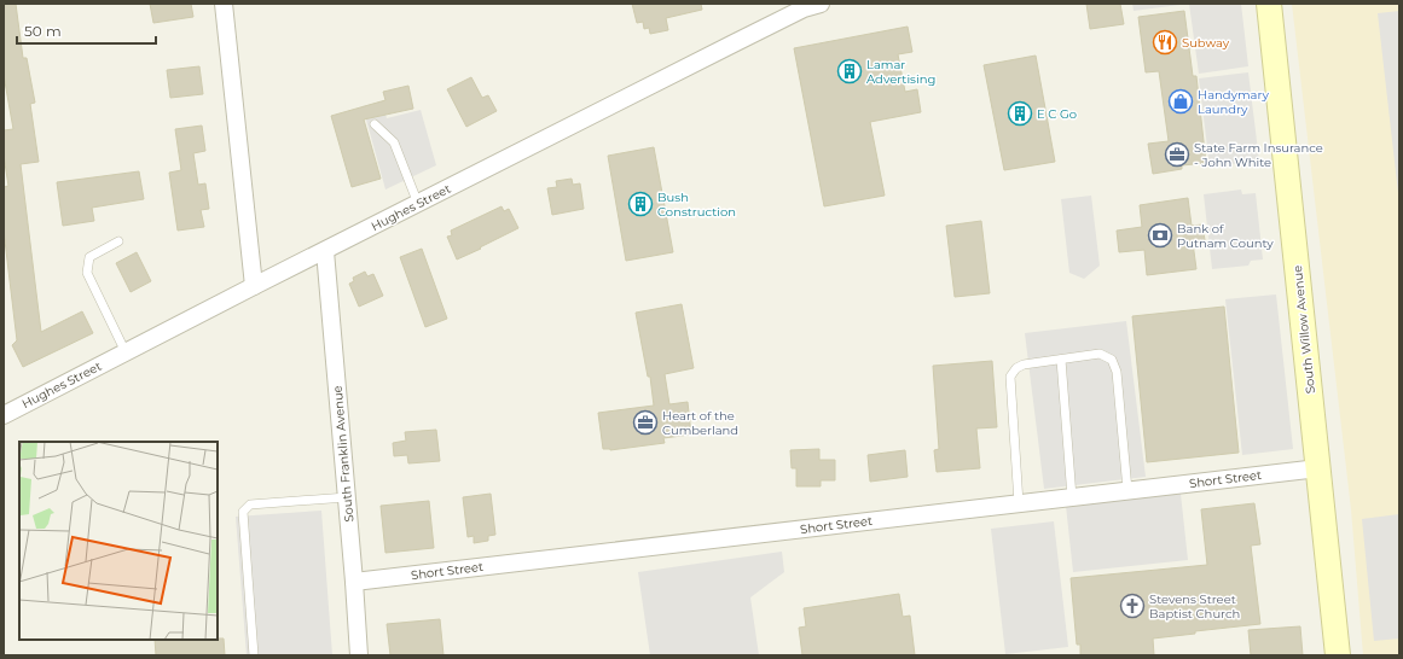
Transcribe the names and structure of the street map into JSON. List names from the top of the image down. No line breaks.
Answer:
{"streets":{"main road":["South Willow Avenue"],"street":["Hughes Street","South Franklin Avenue","Short Street"]},"crossings":[["Hughes Street","South Franklin Avenue"],["South Willow Avenue","Short Street"],["South Franklin Avenue","Short Street"]],"places":{"restaurant":["Subway"],"building":["Lamar Advertising","E C Go","Bush Construction"],"shop":["Handymary Laundry"],"office":["State Farm Insurance - John White","Heart of the Cumberland"],"bank":["Bank of Putnam County"],"church":["Stevens Street Baptist Church"]},"scale_bar":"50 m"}
